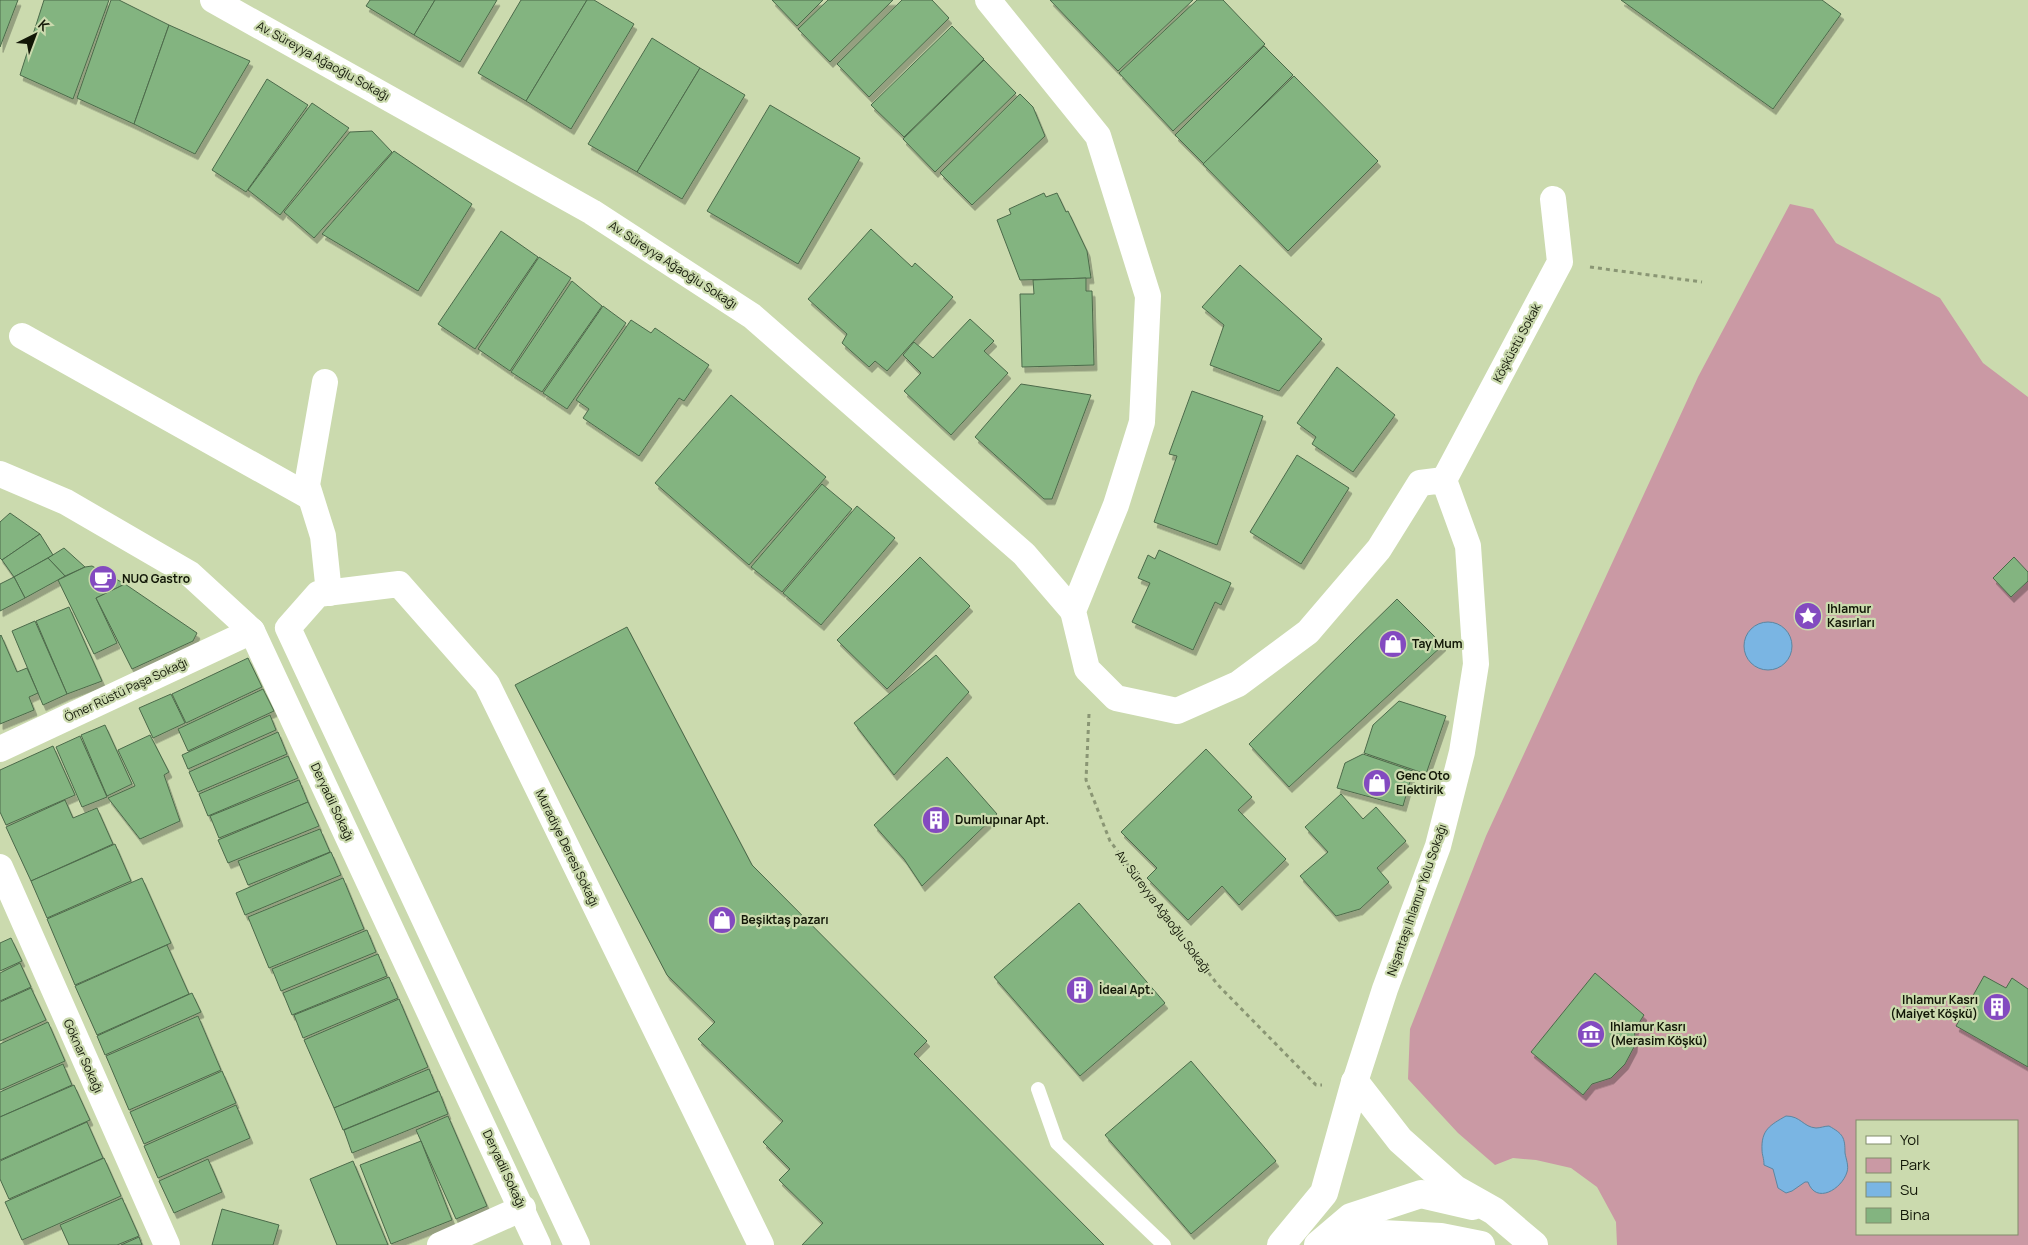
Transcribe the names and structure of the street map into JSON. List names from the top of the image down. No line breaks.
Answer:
{"streets":{"street":["Av. Süreyya Ağaoğlu Sokağı","Köşküstü Sokak","Ömer Rüstü Paşa Sokağı","Deryadil Sokağı","Muradiye Deresi Sokağı","Nişantaşı Ihlamur Yolu Sokağı","Göknar Sokağı"]},"crossings":[["Köşküstü Sokak","Nişantaşı Ihlamur Yolu Sokağı"],["Ömer Rüstü Paşa Sokağı","Deryadil Sokağı"]],"places":{"cafe":["NUQ Gastro"],"place":["Ihlamur Kasırları"],"shop":["Tay Mum","Genc Oto Elektirik","Beşiktaş pazarı"],"building":["Dumlupınar Apt.","İdeal Apt.","Ihlamur Kasrı (Maiyet Köşkü)"],"museum":["Ihlamur Kasrı (Merasim Köşkü)"]},"legend":["Yol","Park","Su","Bina"],"north":"top right"}
